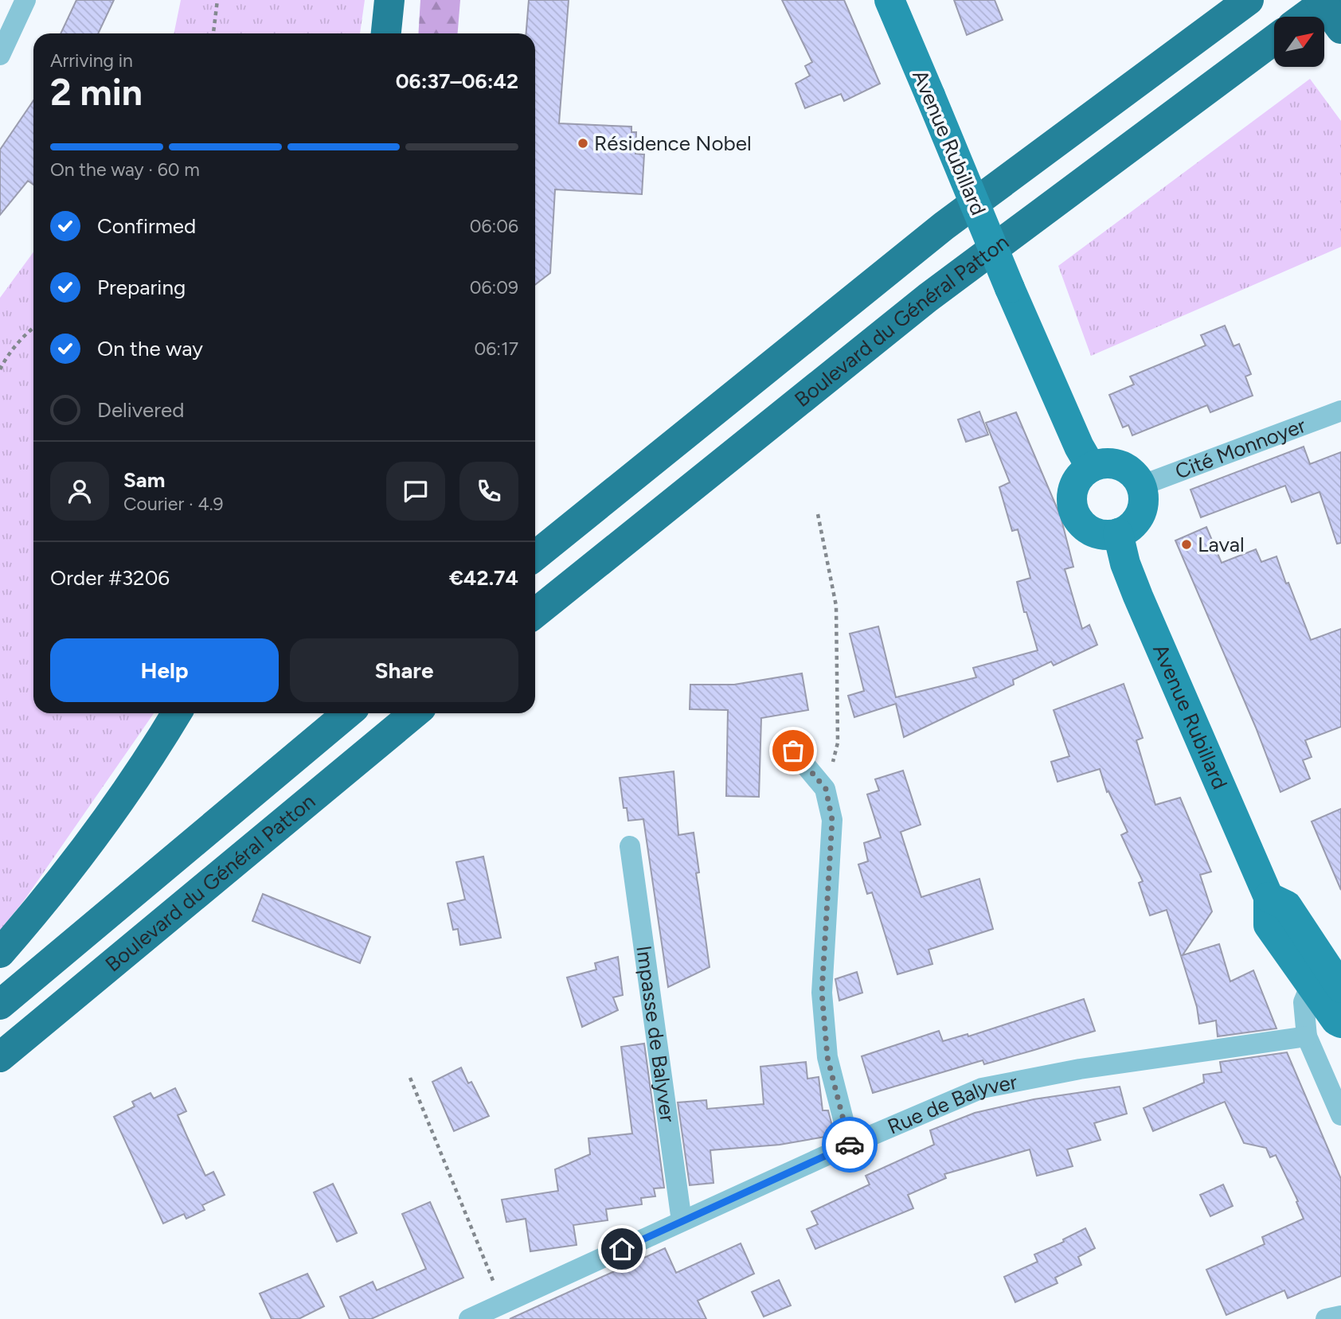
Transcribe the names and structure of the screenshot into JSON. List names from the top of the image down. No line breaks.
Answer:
{"streets":{"highway":["Boulevard du Général Patton"],"main road":["Avenue Rubillard"],"street":["Cité Monnoyer","Impasse de Balyver","Rue de Balyver"]},"crossings":[["Avenue Rubillard","Cité Monnoyer"],["Impasse de Balyver","Rue de Balyver"]],"places":["Résidence Nobel","Laval"],"north":"top right","page":{"heading":["2 min","Arriving in","06:37–06:42"],"panel":["Sam","Courier · 4.9","Order #3206","€42.74"],"bar":"On the way · 60 m","list":[["Confirmed","06:06"],["Preparing","06:09"],["On the way","06:17"],"Delivered"],"buttons":["Help","Share"]}}
